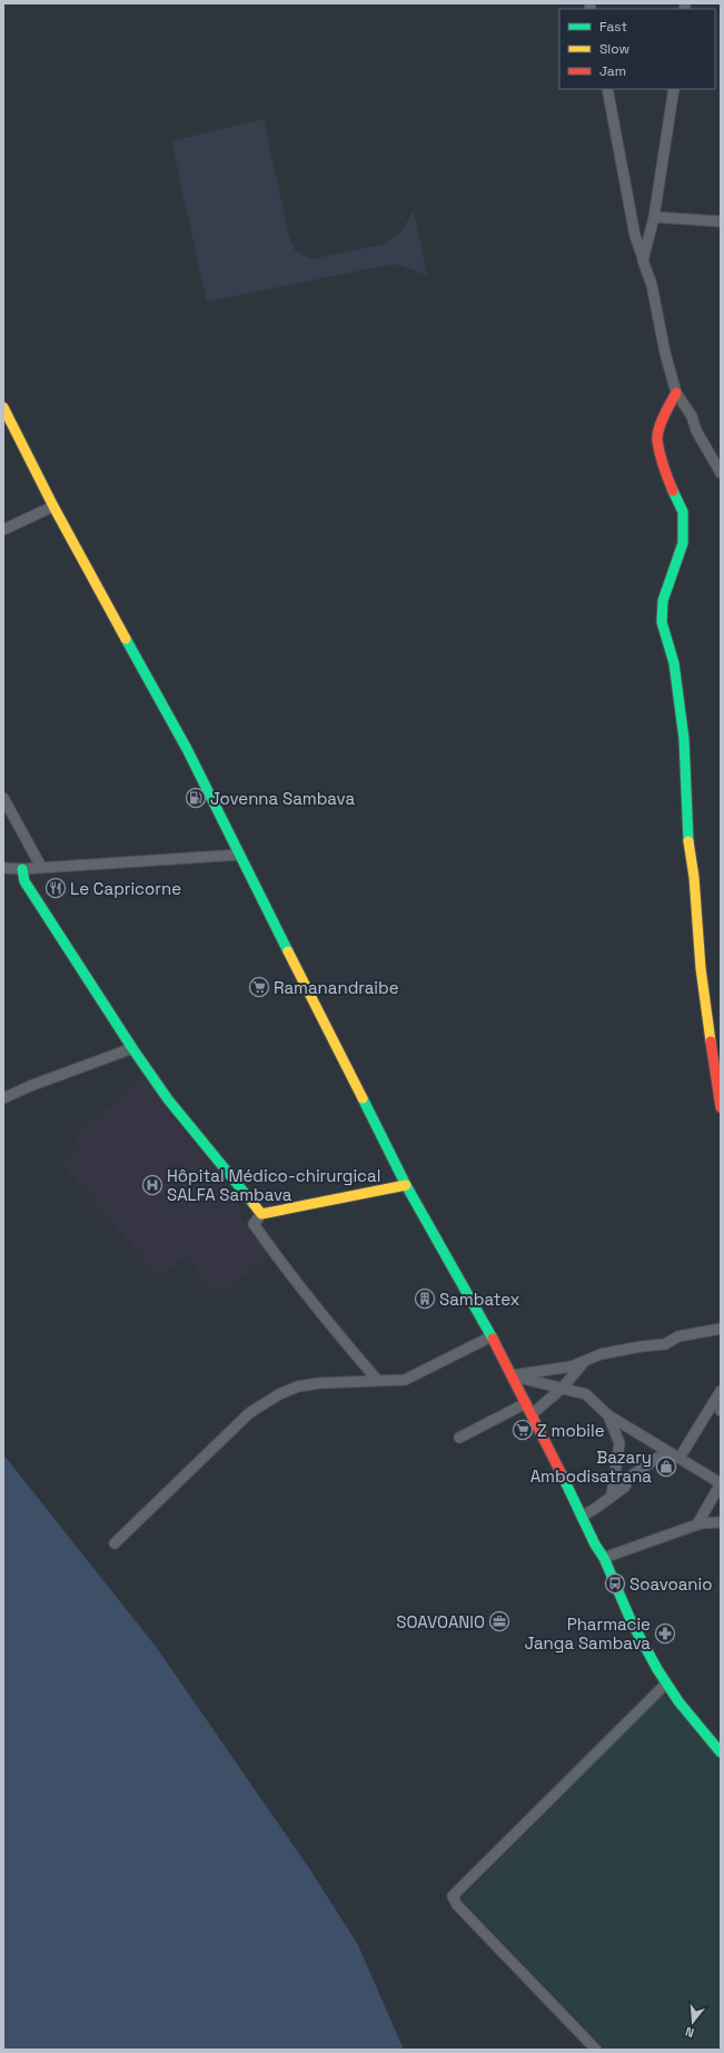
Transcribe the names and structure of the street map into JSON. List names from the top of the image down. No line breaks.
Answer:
{"places":{"fuel station":["Jovenna Sambava"],"restaurant":["Le Capricorne"],"supermarket":["Ramanandraibe","Z mobile"],"hospital":["Hôpital Médico-chirurgical SALFA Sambava"],"building":["Sambatex"],"shop":["Bazary Ambodisatrana"],"bus stop":["Soavoanio"],"office":["SOAVOANIO"],"pharmacy":["Pharmacie Janga Sambava"]},"legend":["Fast","Slow","Jam"],"north":"bottom"}
